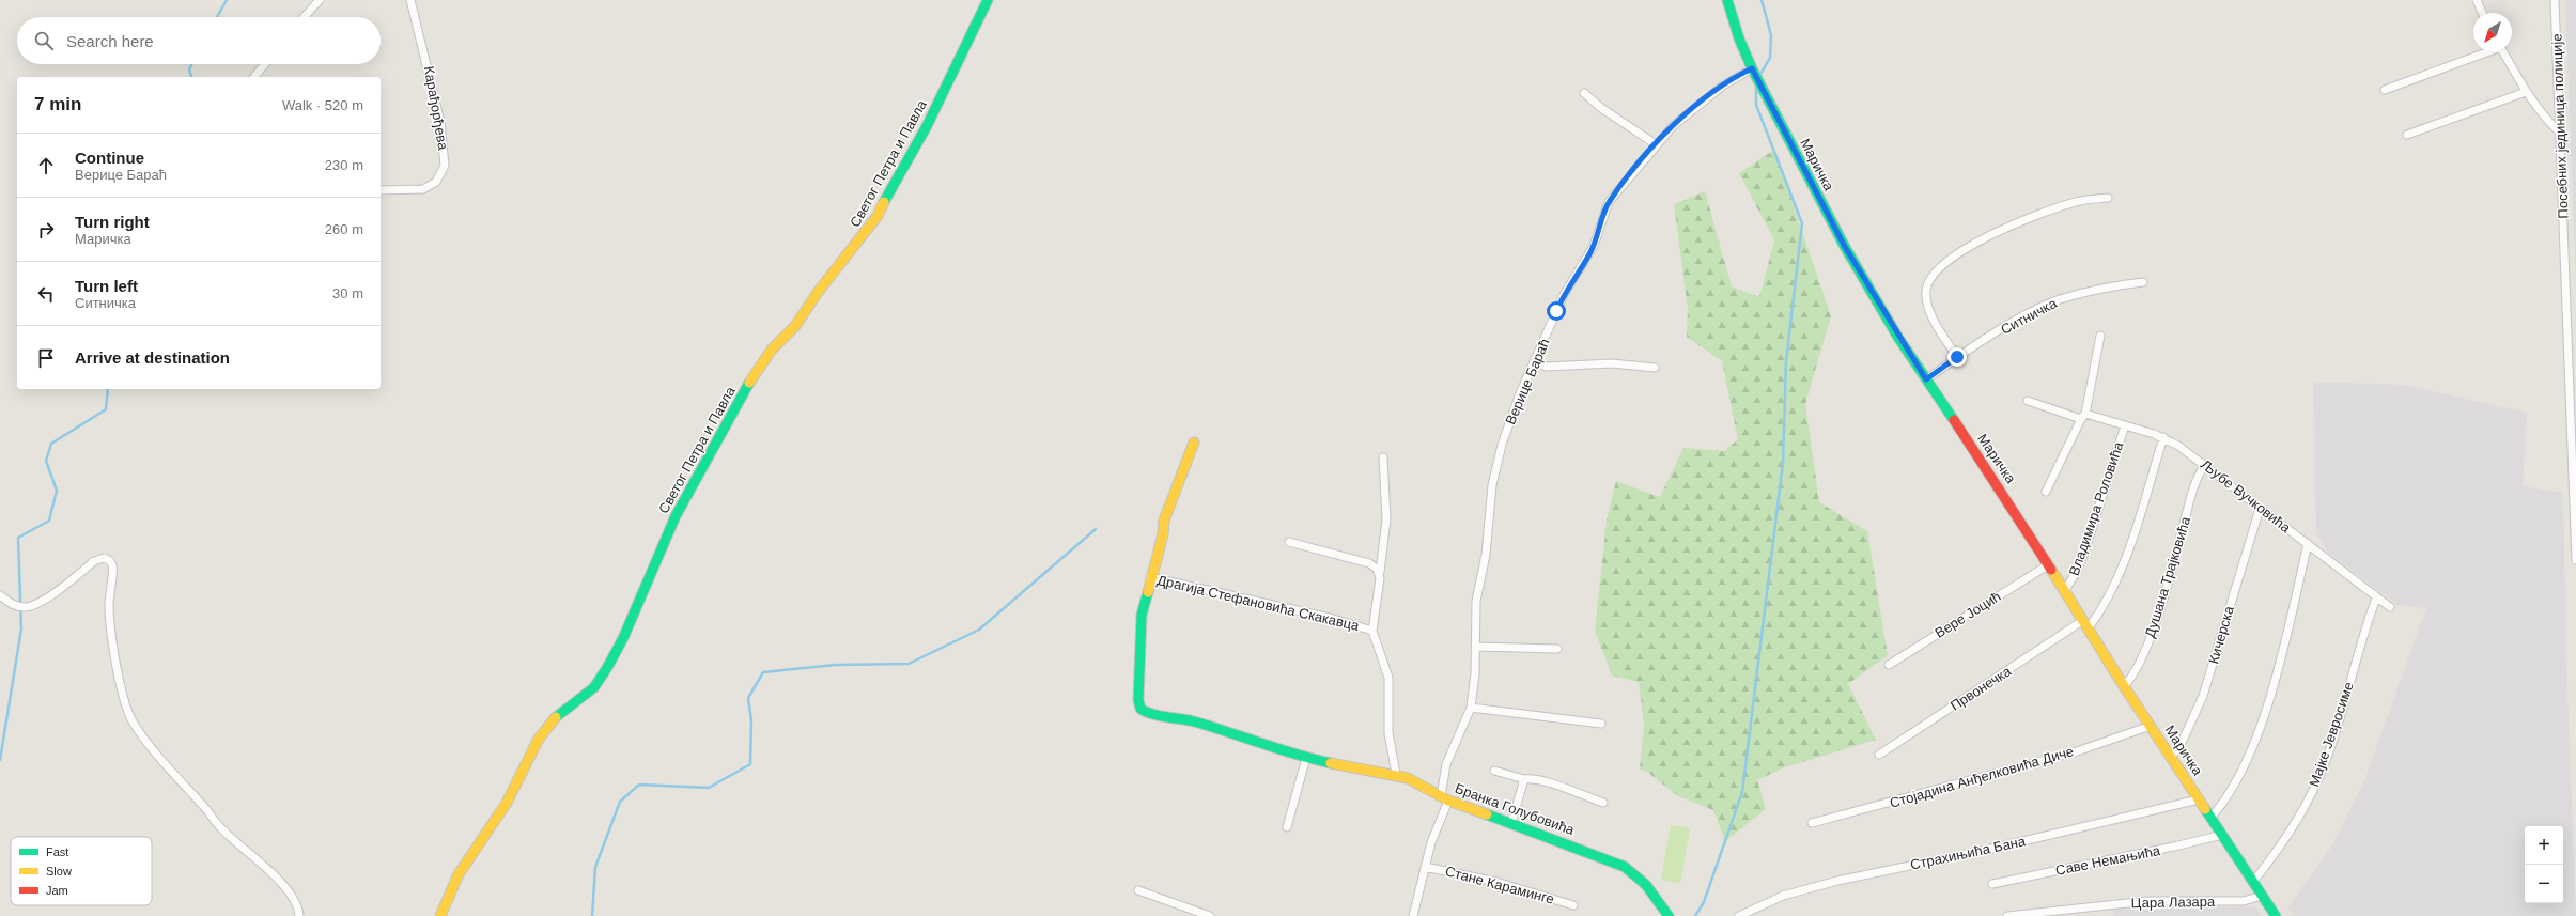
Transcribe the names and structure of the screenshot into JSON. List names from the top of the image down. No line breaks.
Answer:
{"streets":{"street":["Карађорђева","Посебних јединица полиције","Светог Петра и Павла","Маричка","Ситничка","Верице Бараћ","Љубе Вучковића","Владимира Роловића","Душана Трајковића","Драгија Стефановића Скакавца","Вере Јоцић","Кичерска","Првонечка","Мајке Јевросиме","Стојадина Анђелковића Диче","Бранка Голубовића","Страхињића Бана","Саве Немањића","Стане Караминге","Цара Лазара"]},"crossings":[["Маричка","Ситничка"],["Маричка","Верице Бараћ"],["Маричка","Владимира Роловића"],["Маричка","Душана Трајковића"],["Маричка","Вере Јоцић"],["Маричка","Кичерска"],["Маричка","Првонечка"],["Маричка","Мајке Јевросиме"],["Маричка","Стојадина Анђелковића Диче"],["Маричка","Страхињића Бана"],["Маричка","Саве Немањића"],["Маричка","Цара Лазара"],["Верице Бараћ","Бранка Голубовића"],["Верице Бараћ","Стане Караминге"],["Љубе Вучковића","Владимира Роловића"],["Љубе Вучковића","Душана Трајковића"],["Љубе Вучковића","Кичерска"],["Љубе Вучковића","Мајке Јевросиме"],["Драгија Стефановића Скакавца","Бранка Голубовића"]],"legend":["Fast","Slow","Jam"],"north":"bottom left","page":{"search":"Search here","heading":["7 min","Walk · 520 m"],"list":[["Continue","Верице Бараћ","230 m"],["Turn right","Маричка","260 m"],["Turn left","Ситничка","30 m"],"Arrive at destination"],"map_buttons":["+","−"]}}
